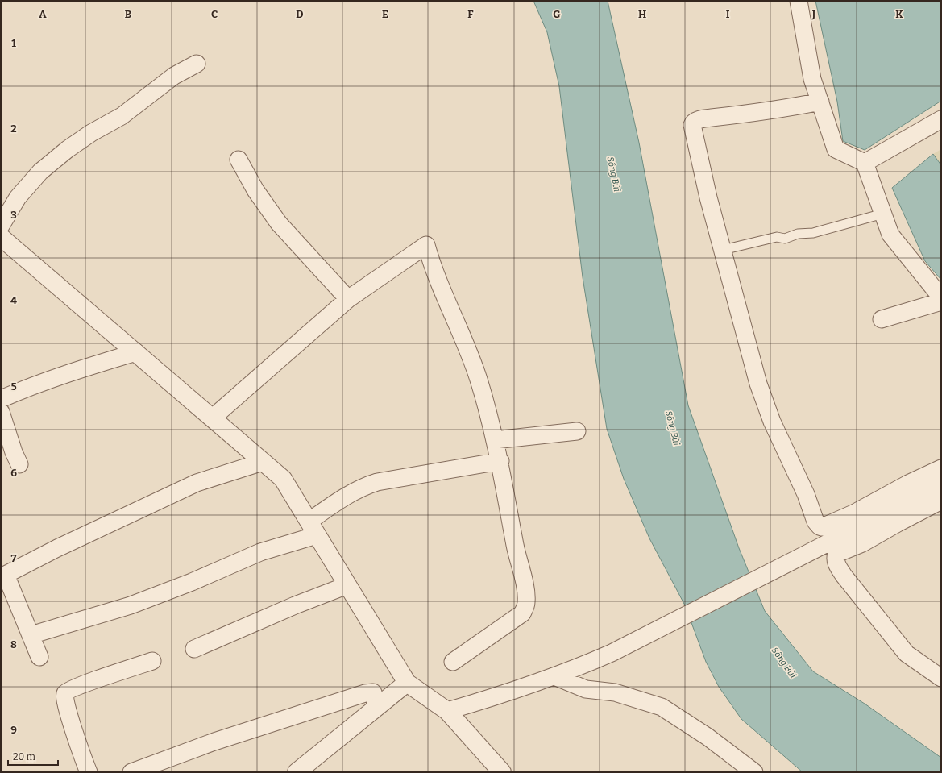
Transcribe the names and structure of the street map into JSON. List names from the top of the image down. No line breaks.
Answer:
{"water":["Sông Bùi"],"scale_bar":"20 m","grid":{"columns":["A","B","C","D","E","F","G","H","I","J","K"],"rows":["1","2","3","4","5","6","7","8","9"]}}
